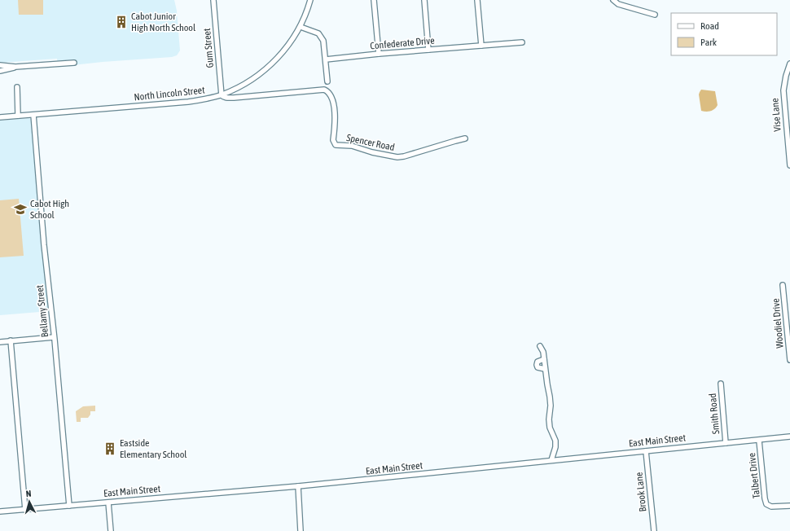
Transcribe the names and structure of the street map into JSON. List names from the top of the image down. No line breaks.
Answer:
{"streets":{"street":["Confederate Drive","Gum Street","North Lincoln Street","Vise Lane","Spencer Road","Bellamy Street","Woodiel Drive","Smith Road","East Main Street","Talbert Drive","Brook Lane"]},"crossings":[["Gum Street","North Lincoln Street"],["Gum Street","Spencer Road"],["North Lincoln Street","Spencer Road"],["North Lincoln Street","Bellamy Street"],["Bellamy Street","East Main Street"],["Smith Road","East Main Street"],["East Main Street","Talbert Drive"],["East Main Street","Brook Lane"]],"places":{"building":["Cabot Junior High North School","Eastside Elementary School"],"school or university":["Cabot High School"]},"legend":["Road","Park"],"north":"top"}
